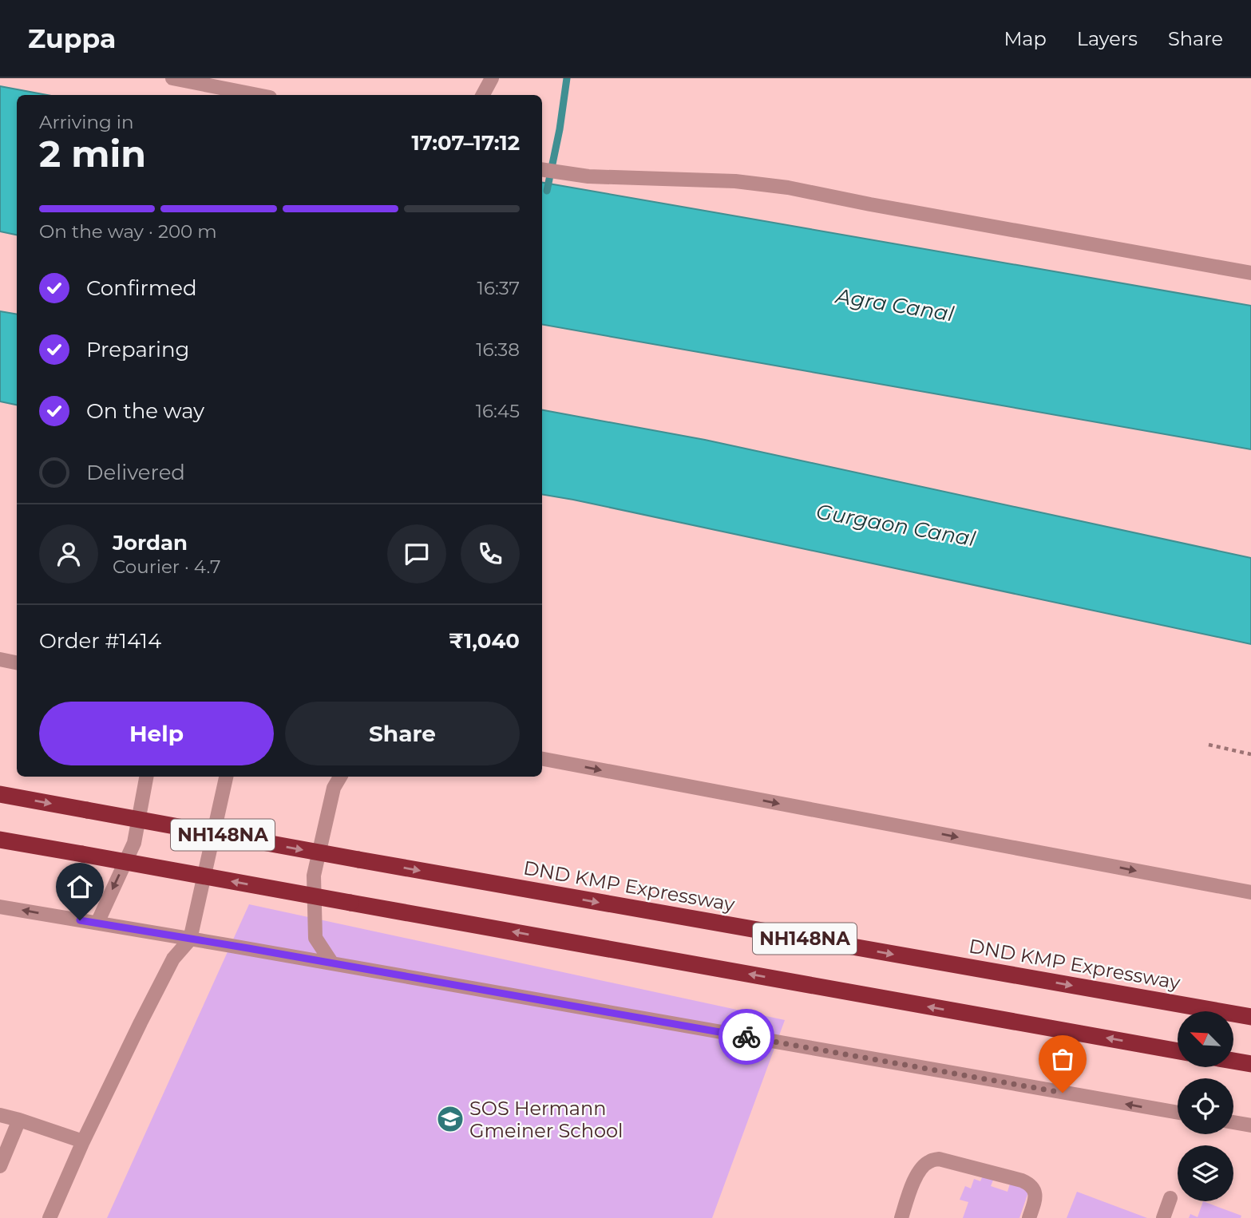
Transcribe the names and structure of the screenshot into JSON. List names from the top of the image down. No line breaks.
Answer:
{"streets":{"highway":["NH148NA","DND KMP Expressway"]},"water":["Agra Canal","Gurgaon Canal"],"places":{"school or university":["SOS Hermann Gmeiner School"]},"north":"top left","page":{"header":"Zuppa","nav":["Map","Layers","Share"],"heading":["2 min","Arriving in","17:07–17:12"],"panel":["Jordan","Courier · 4.7","Order #1414","₹1,040"],"bar":"On the way · 200 m","list":[["Confirmed","16:37"],["Preparing","16:38"],["On the way","16:45"],"Delivered"],"buttons":["Help","Share"]}}
